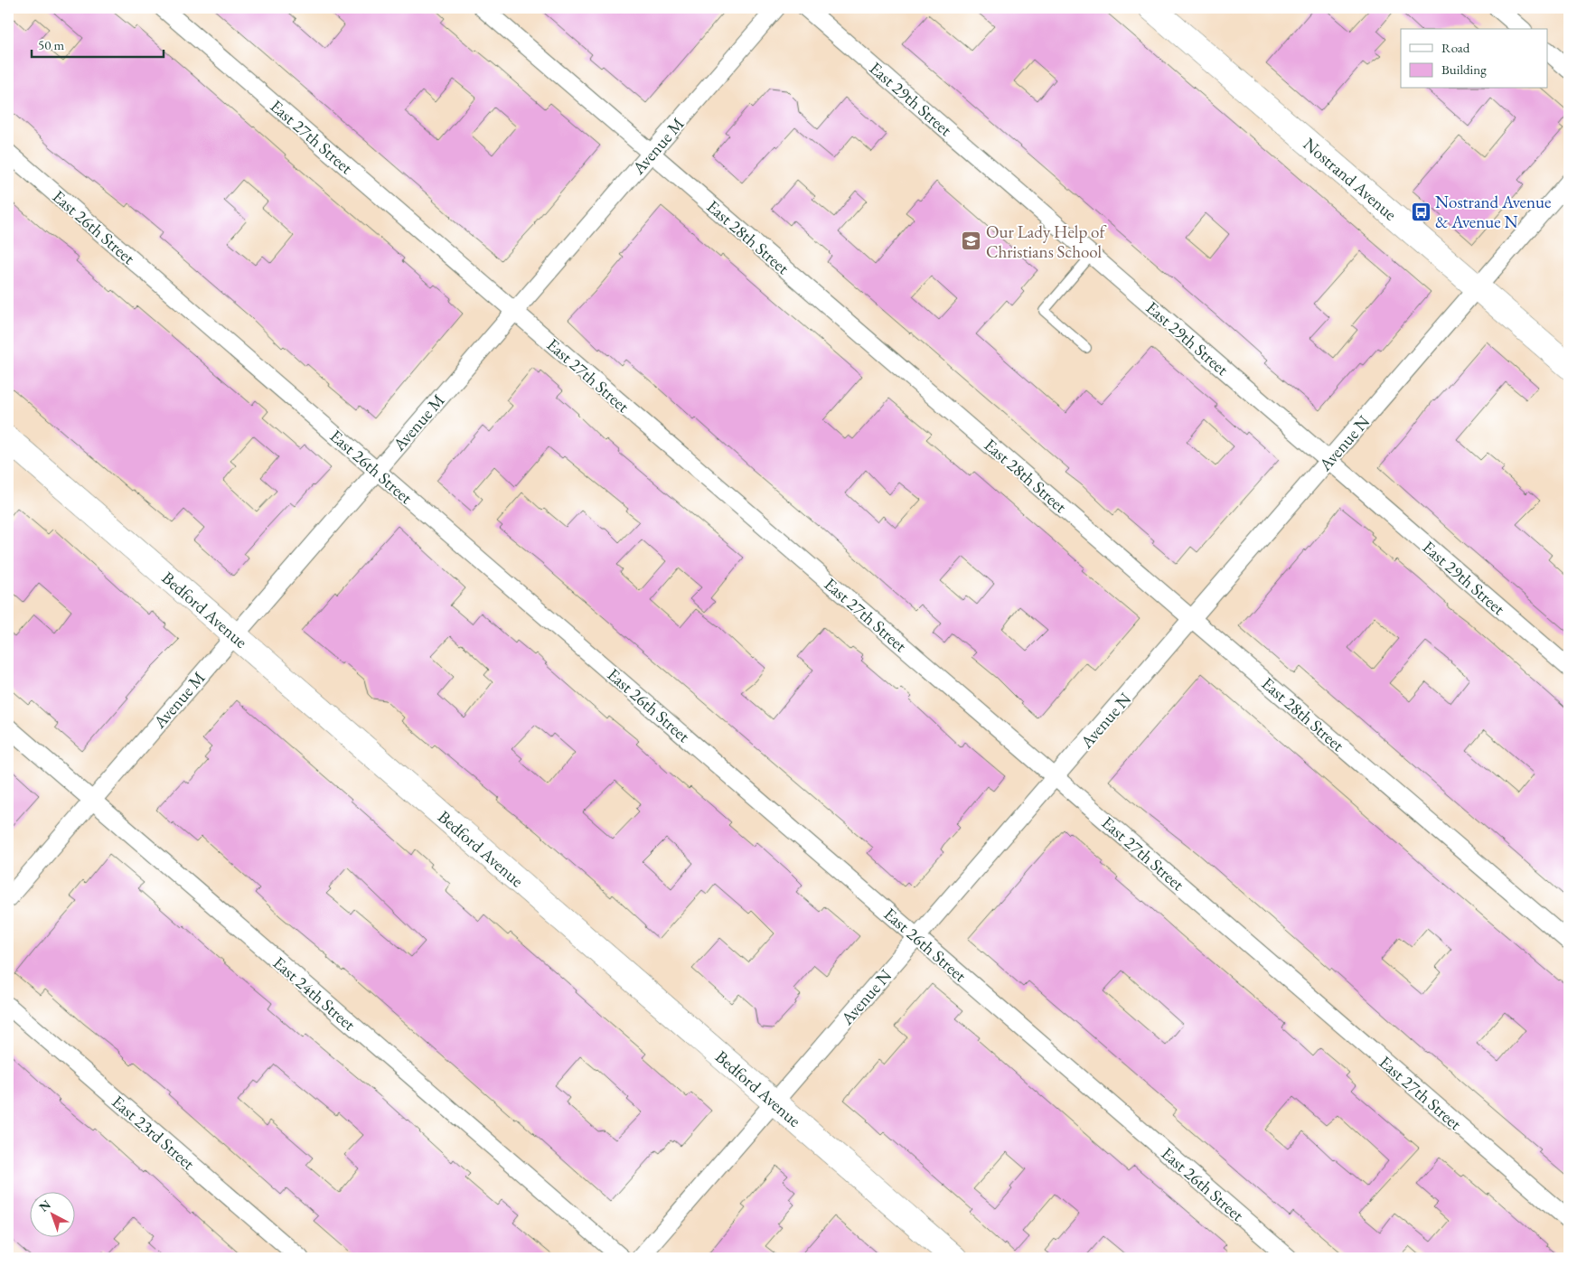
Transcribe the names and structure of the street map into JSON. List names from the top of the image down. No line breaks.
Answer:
{"streets":{"main road":["Nostrand Avenue","Bedford Avenue"],"street":["East 29th Street","East 27th Street","Avenue M","East 26th Street","East 28th Street","Avenue N","East 24th Street","East 23rd Street"]},"crossings":[["East 29th Street","Avenue N"],["East 27th Street","Avenue M"],["East 27th Street","Avenue N"],["Avenue M","East 26th Street"],["Avenue M","East 28th Street"],["Avenue M","Bedford Avenue"],["Avenue M","East 24th Street"],["Nostrand Avenue","Avenue N"],["East 26th Street","Avenue N"],["East 28th Street","Avenue N"],["Avenue N","Bedford Avenue"]],"places":{"bus stop":["Nostrand Avenue & Avenue N"],"school or university":["Our Lady Help of Christians School"]},"legend":["Road","Building"],"scale_bar":"50 m","north":"top left"}
